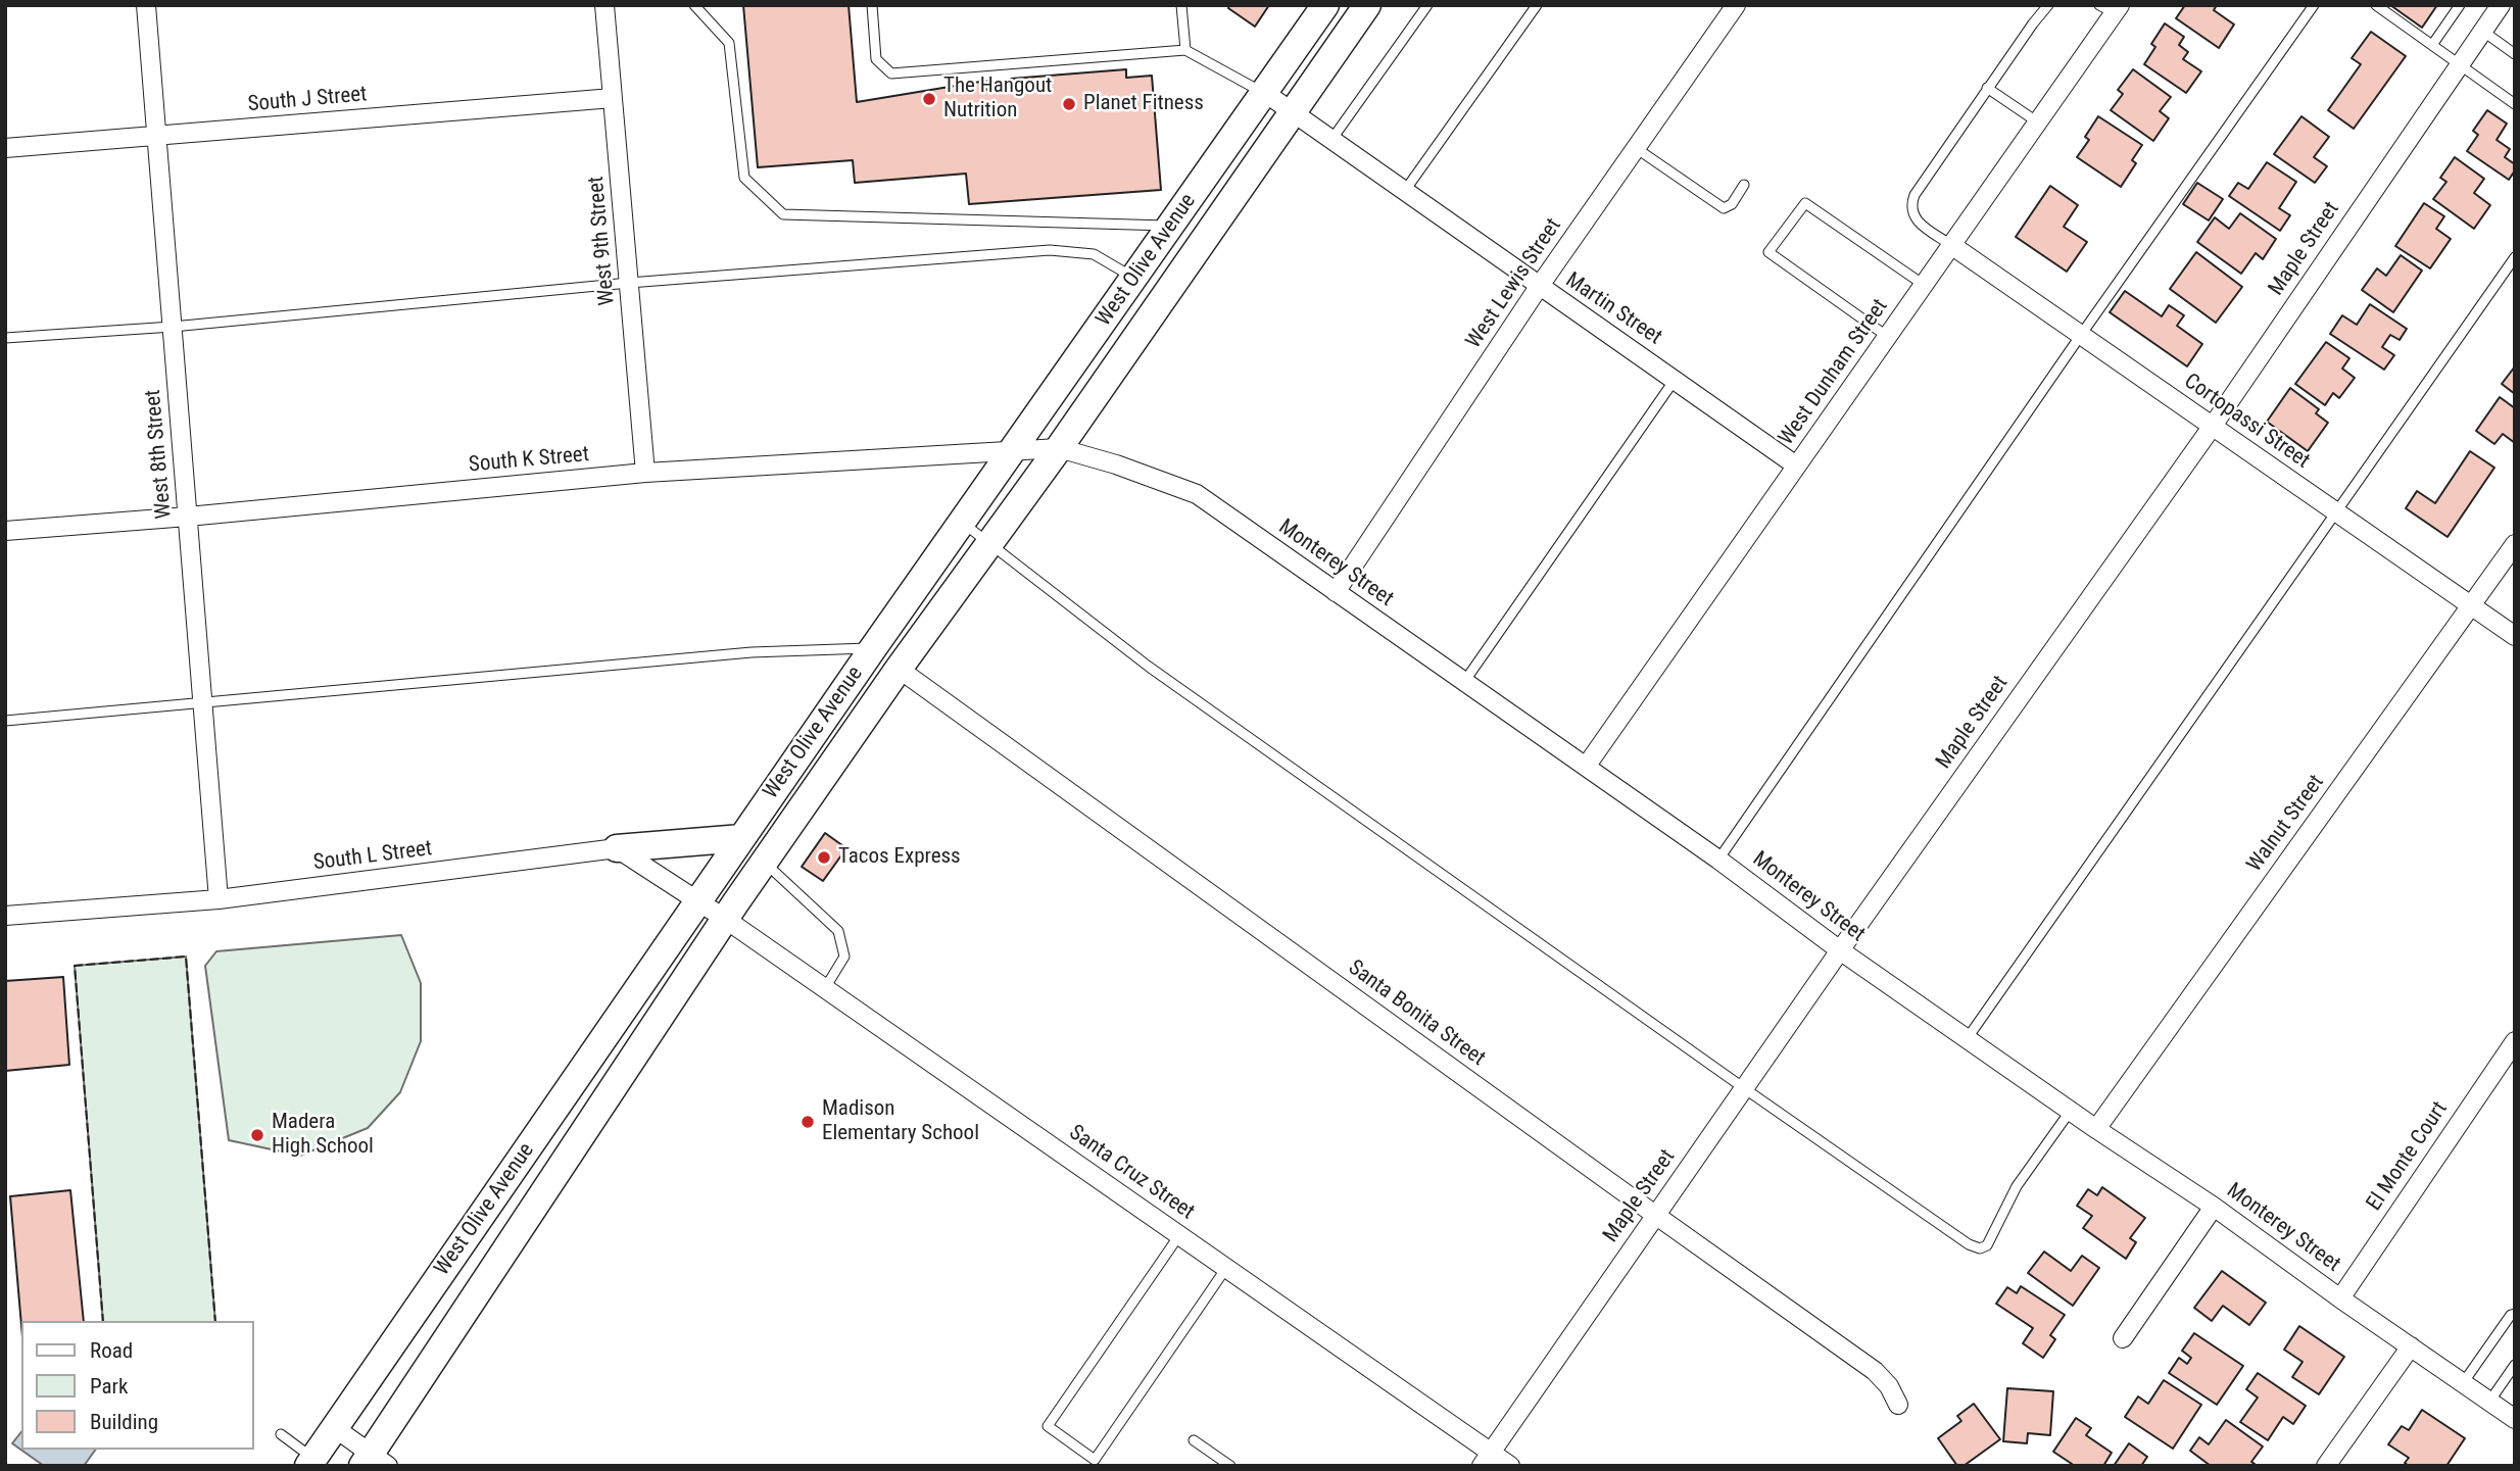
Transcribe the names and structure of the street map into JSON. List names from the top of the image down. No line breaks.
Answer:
{"streets":{"main road":["West Olive Avenue"],"street":["South J Street","West 9th Street","Maple Street","West Lewis Street","Martin Street","West Dunham Street","Cortopassi Street","West 8th Street","South K Street","Monterey Street","Walnut Street","South L Street","Santa Bonita Street","El Monte Court","Santa Cruz Street"]},"crossings":[["South J Street","West 9th Street"],["South J Street","West 8th Street"],["West 9th Street","South K Street"],["Maple Street","Cortopassi Street"],["Maple Street","Monterey Street"],["Maple Street","Santa Bonita Street"],["Maple Street","Santa Cruz Street"],["West Olive Avenue","Martin Street"],["West Olive Avenue","South K Street"],["West Olive Avenue","Monterey Street"],["West Olive Avenue","Santa Bonita Street"],["West Olive Avenue","Santa Cruz Street"],["West Lewis Street","Martin Street"],["West Lewis Street","Monterey Street"],["Martin Street","West Dunham Street"],["West Dunham Street","Cortopassi Street"],["West Dunham Street","Monterey Street"],["Cortopassi Street","Walnut Street"],["West 8th Street","South K Street"],["West 8th Street","South L Street"],["South K Street","Monterey Street"],["Monterey Street","Walnut Street"],["Monterey Street","El Monte Court"]],"places":["The Hangout Nutrition","Planet Fitness","Tacos Express","Madison Elementary School","Madera High School"],"legend":["Road","Park","Building"]}
